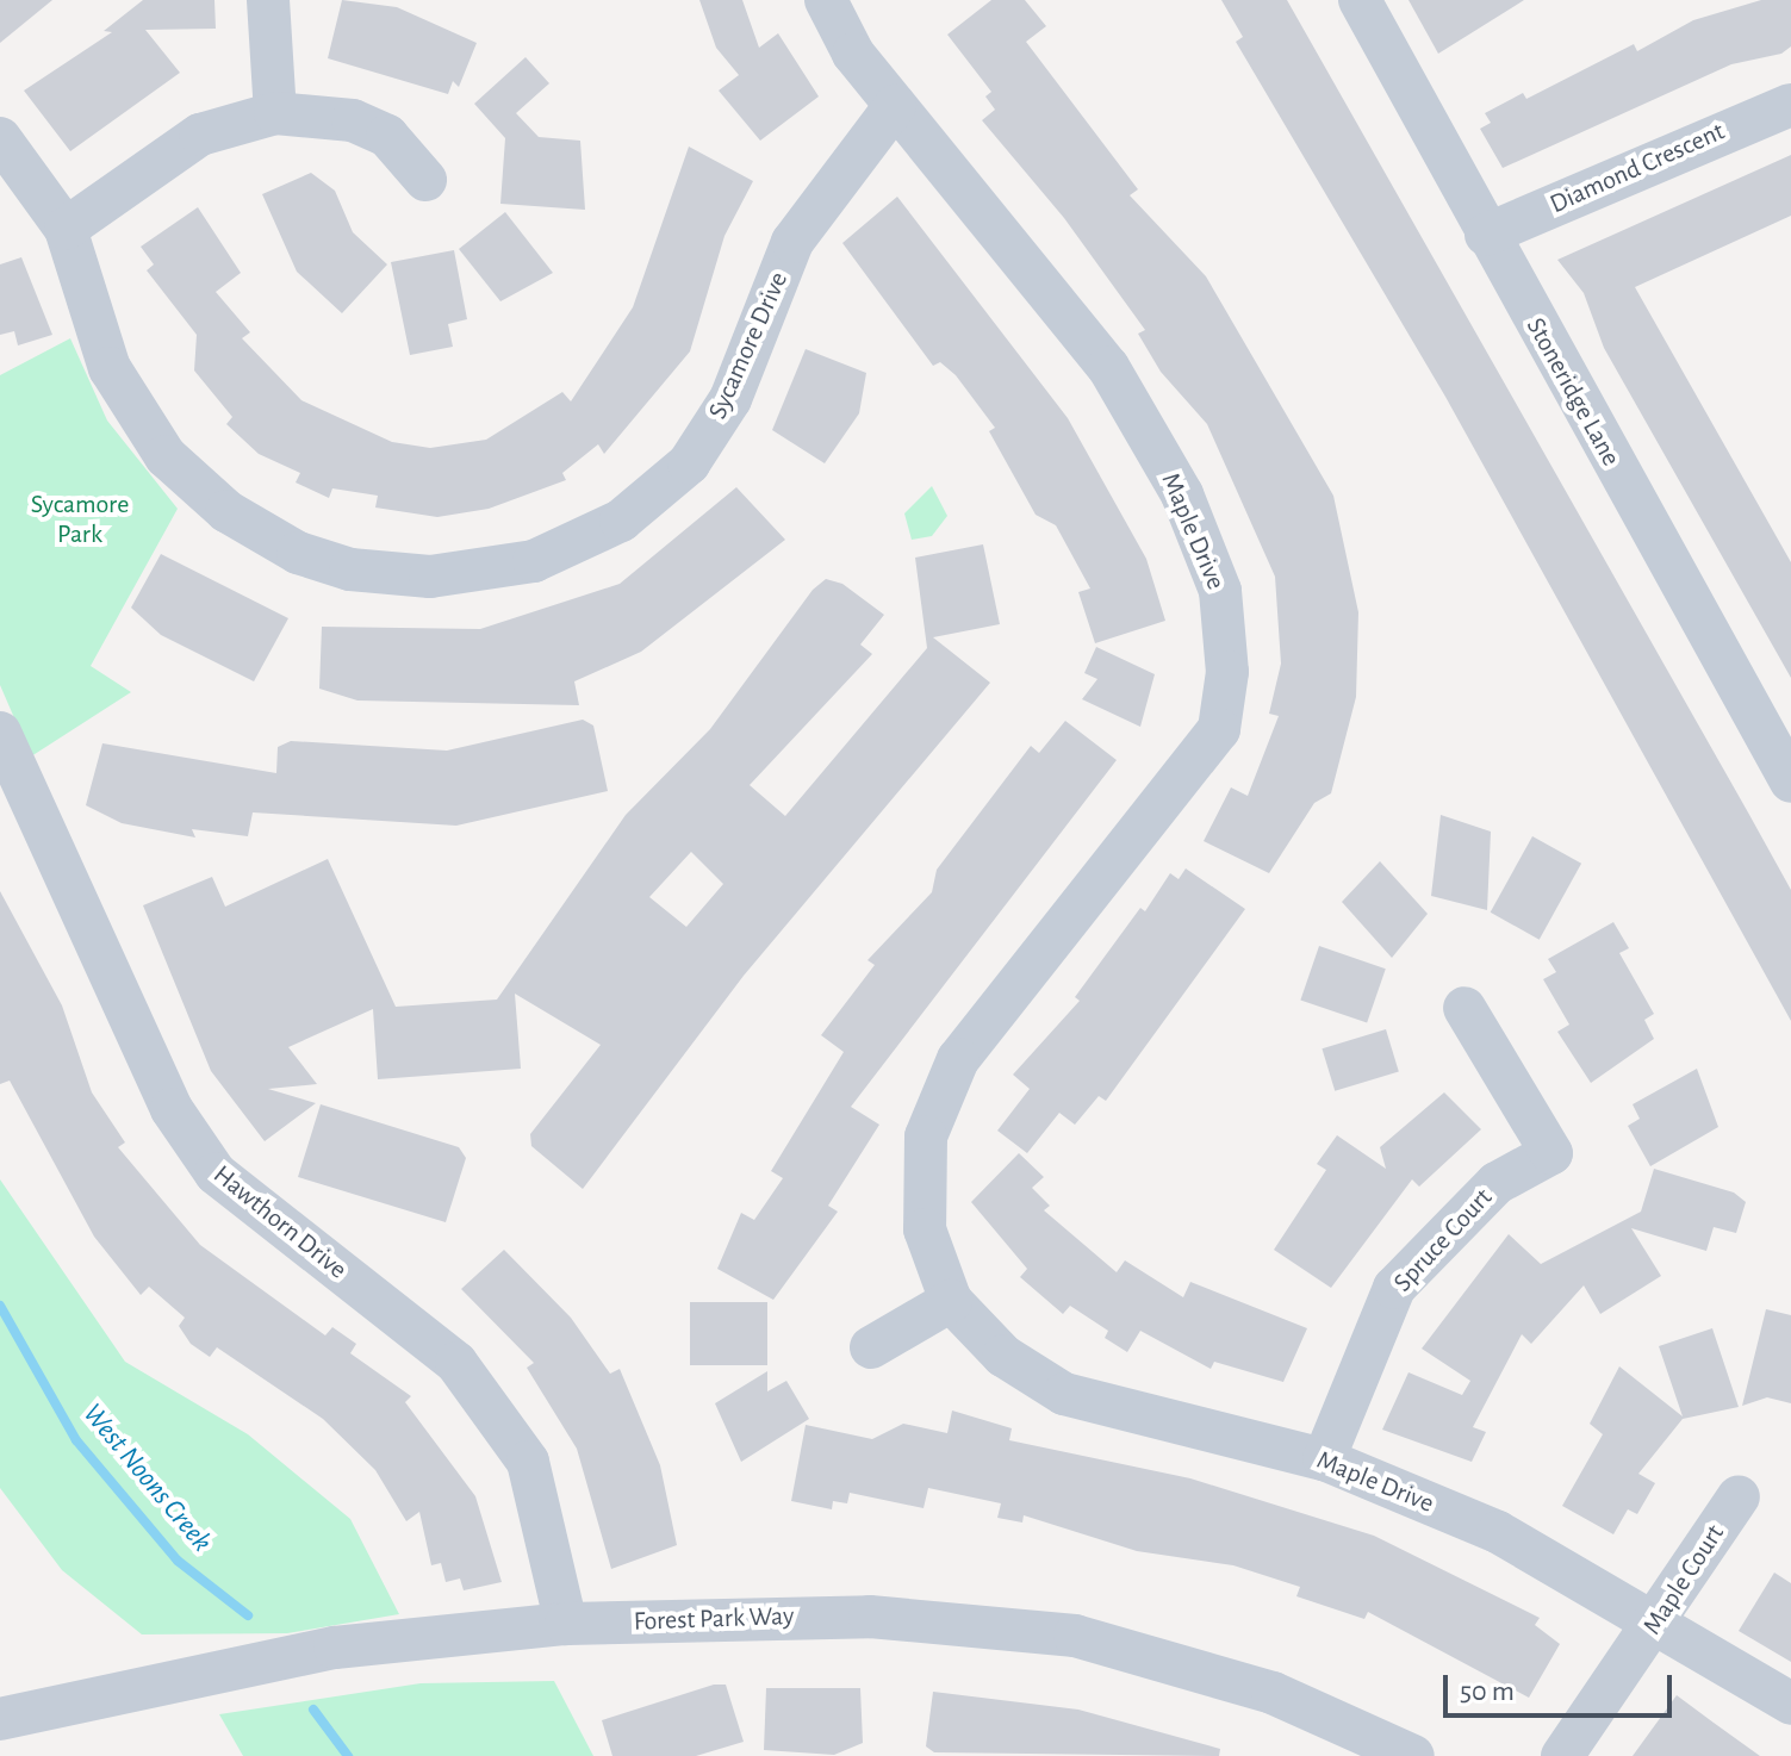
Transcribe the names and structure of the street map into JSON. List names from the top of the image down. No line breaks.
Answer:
{"streets":{"street":["Diamond Crescent","Sycamore Drive","Stoneridge Lane","Maple Drive","Hawthorn Drive","Spruce Court","Maple Court","Forest Park Way"]},"crossings":[["Diamond Crescent","Stoneridge Lane"],["Sycamore Drive","Maple Drive"],["Maple Drive","Spruce Court"],["Maple Drive","Maple Court"],["Hawthorn Drive","Forest Park Way"]],"water":["West Noons Creek"],"parks":["Sycamore Park"],"scale_bar":"50 m"}
